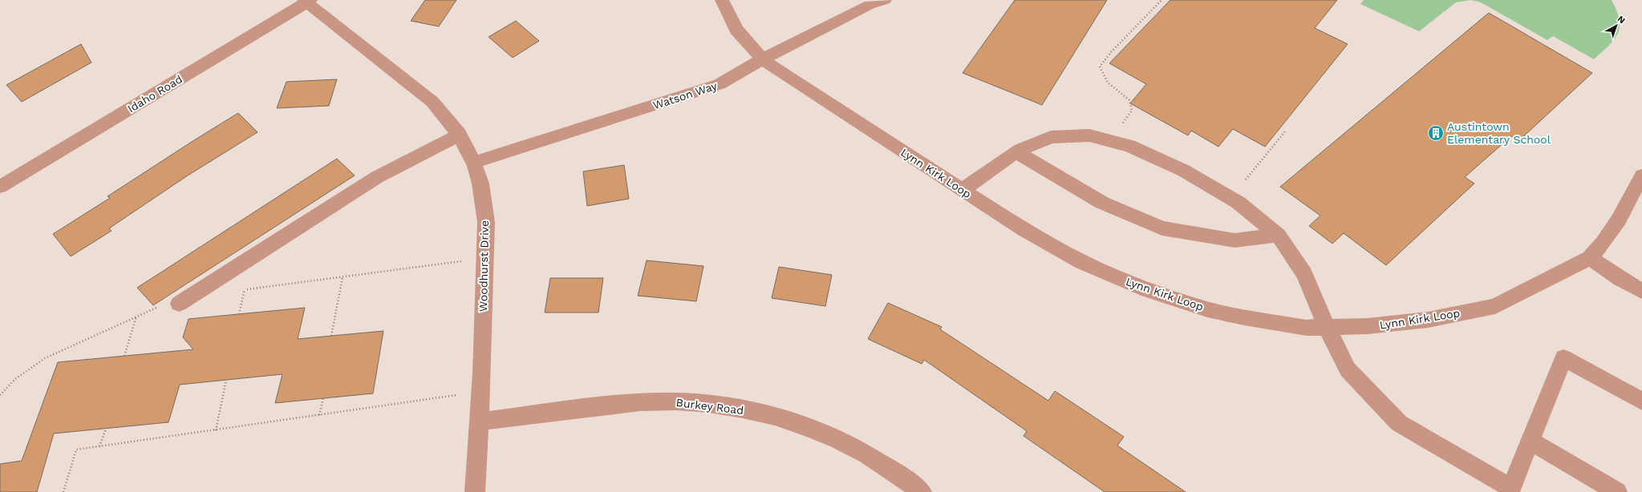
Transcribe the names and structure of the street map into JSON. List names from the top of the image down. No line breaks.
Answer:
{"streets":{"street":["Idaho Road","Watson Way","Lynn Kirk Loop","Woodhurst Drive","Burkey Road"]},"crossings":[["Idaho Road","Woodhurst Drive"],["Watson Way","Lynn Kirk Loop"],["Watson Way","Woodhurst Drive"],["Woodhurst Drive","Burkey Road"]],"places":{"building":["Austintown Elementary School"]},"north":"top right"}
